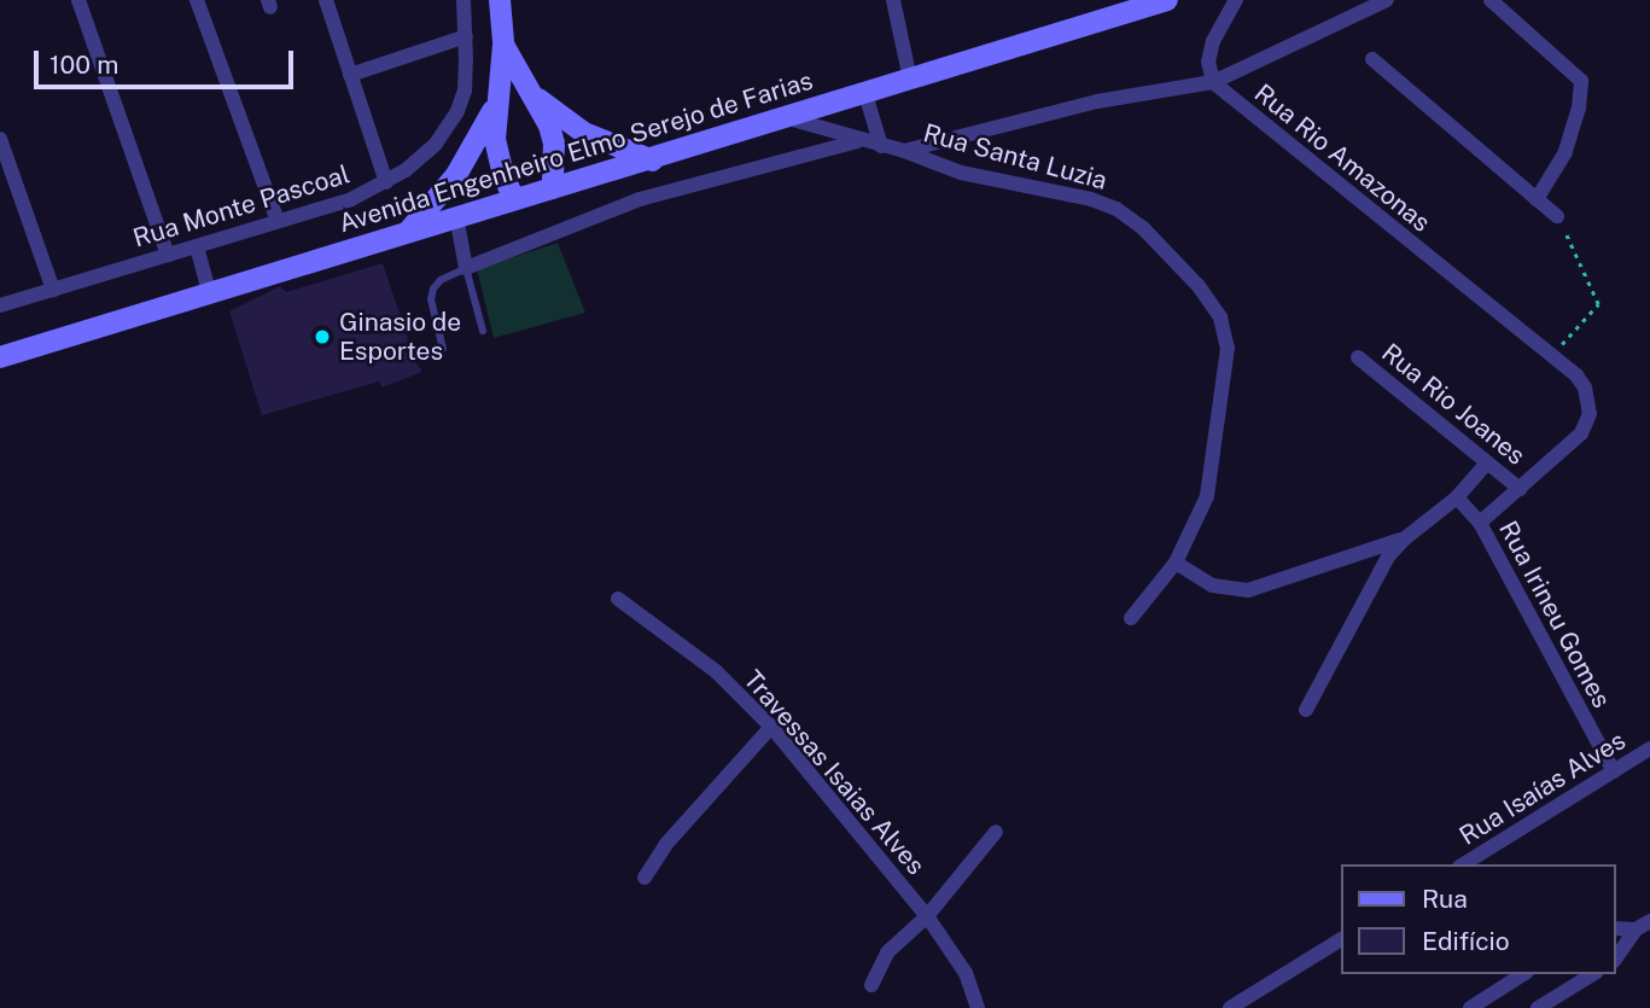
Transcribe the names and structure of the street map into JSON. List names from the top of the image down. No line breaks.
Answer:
{"streets":{"main road":["Avenida Engenheiro Elmo Serejo de Farias"],"street":["Rua Santa Luzia","Rua Rio Amazonas","Rua Monte Pascoal","Rua Rio Joanes","Rua Irineu Gomes","Travessas Isaias Alves","Rua Isaías Alves"]},"crossings":[["Rua Rio Amazonas","Rua Rio Joanes"],["Rua Rio Amazonas","Rua Irineu Gomes"],["Rua Irineu Gomes","Rua Isaías Alves"]],"places":["Ginasio de Esportes"],"legend":["Rua","Edifício"],"scale_bar":"100 m"}
